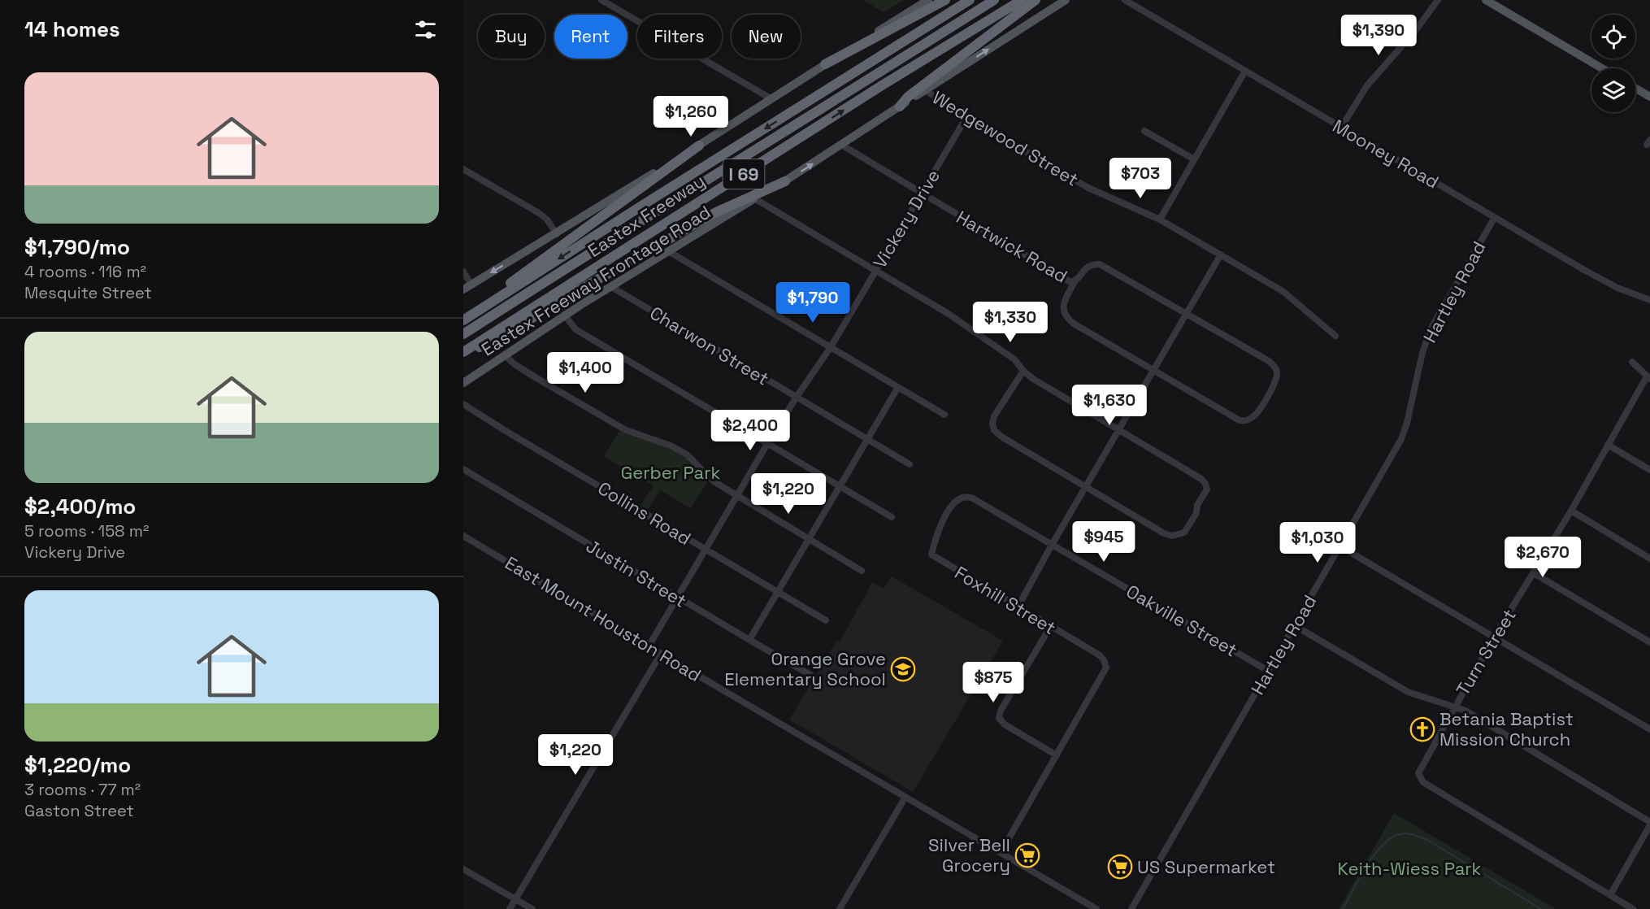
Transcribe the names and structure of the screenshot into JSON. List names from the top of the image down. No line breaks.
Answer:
{"streets":{"highway":["I 69","Eastex Freeway"],"main road":["Eastex Freeway Frontage Road"],"street":["Wedgewood Street","Mooney Road","Vickery Drive","Hartwick Road","Hartley Road","Charwon Street","Collins Road","Justin Street","Foxhill Street","East Mount Houston Road","Oakville Street","Turn Street"]},"crossings":[["Wedgewood Street","Vickery Drive"],["Wedgewood Street","Eastex Freeway Frontage Road"],["Mooney Road","Hartley Road"],["Vickery Drive","Hartwick Road"],["Vickery Drive","Charwon Street"],["Vickery Drive","Collins Road"],["Vickery Drive","Justin Street"],["Vickery Drive","East Mount Houston Road"],["Hartwick Road","Eastex Freeway Frontage Road"],["Eastex Freeway Frontage Road","Charwon Street"],["Hartley Road","Oakville Street"],["Foxhill Street","Oakville Street"]],"parks":["Gerber Park","Keith-Wiess Park"],"places":{"school or university":["Orange Grove Elementary School"],"church":["Betania Baptist Mission Church"],"supermarket":["Silver Bell Grocery","US Supermarket"]},"page":{"heading":"14 homes","price":["$1,390","$1,260","$703","$1,790","$1,330","$1,400","$1,630","$2,400","$1,220","$945","$1,030","$2,670","$875","$1,220"],"chip":["Buy","Rent","Filters","New"],"list":[{"name":"$1,790/mo","note":"4 rooms · 116 m² · Mesquite Street"},{"name":"$2,400/mo","note":"5 rooms · 158 m² · Vickery Drive"},{"name":"$1,220/mo","note":"3 rooms · 77 m² · Gaston Street"}]}}
